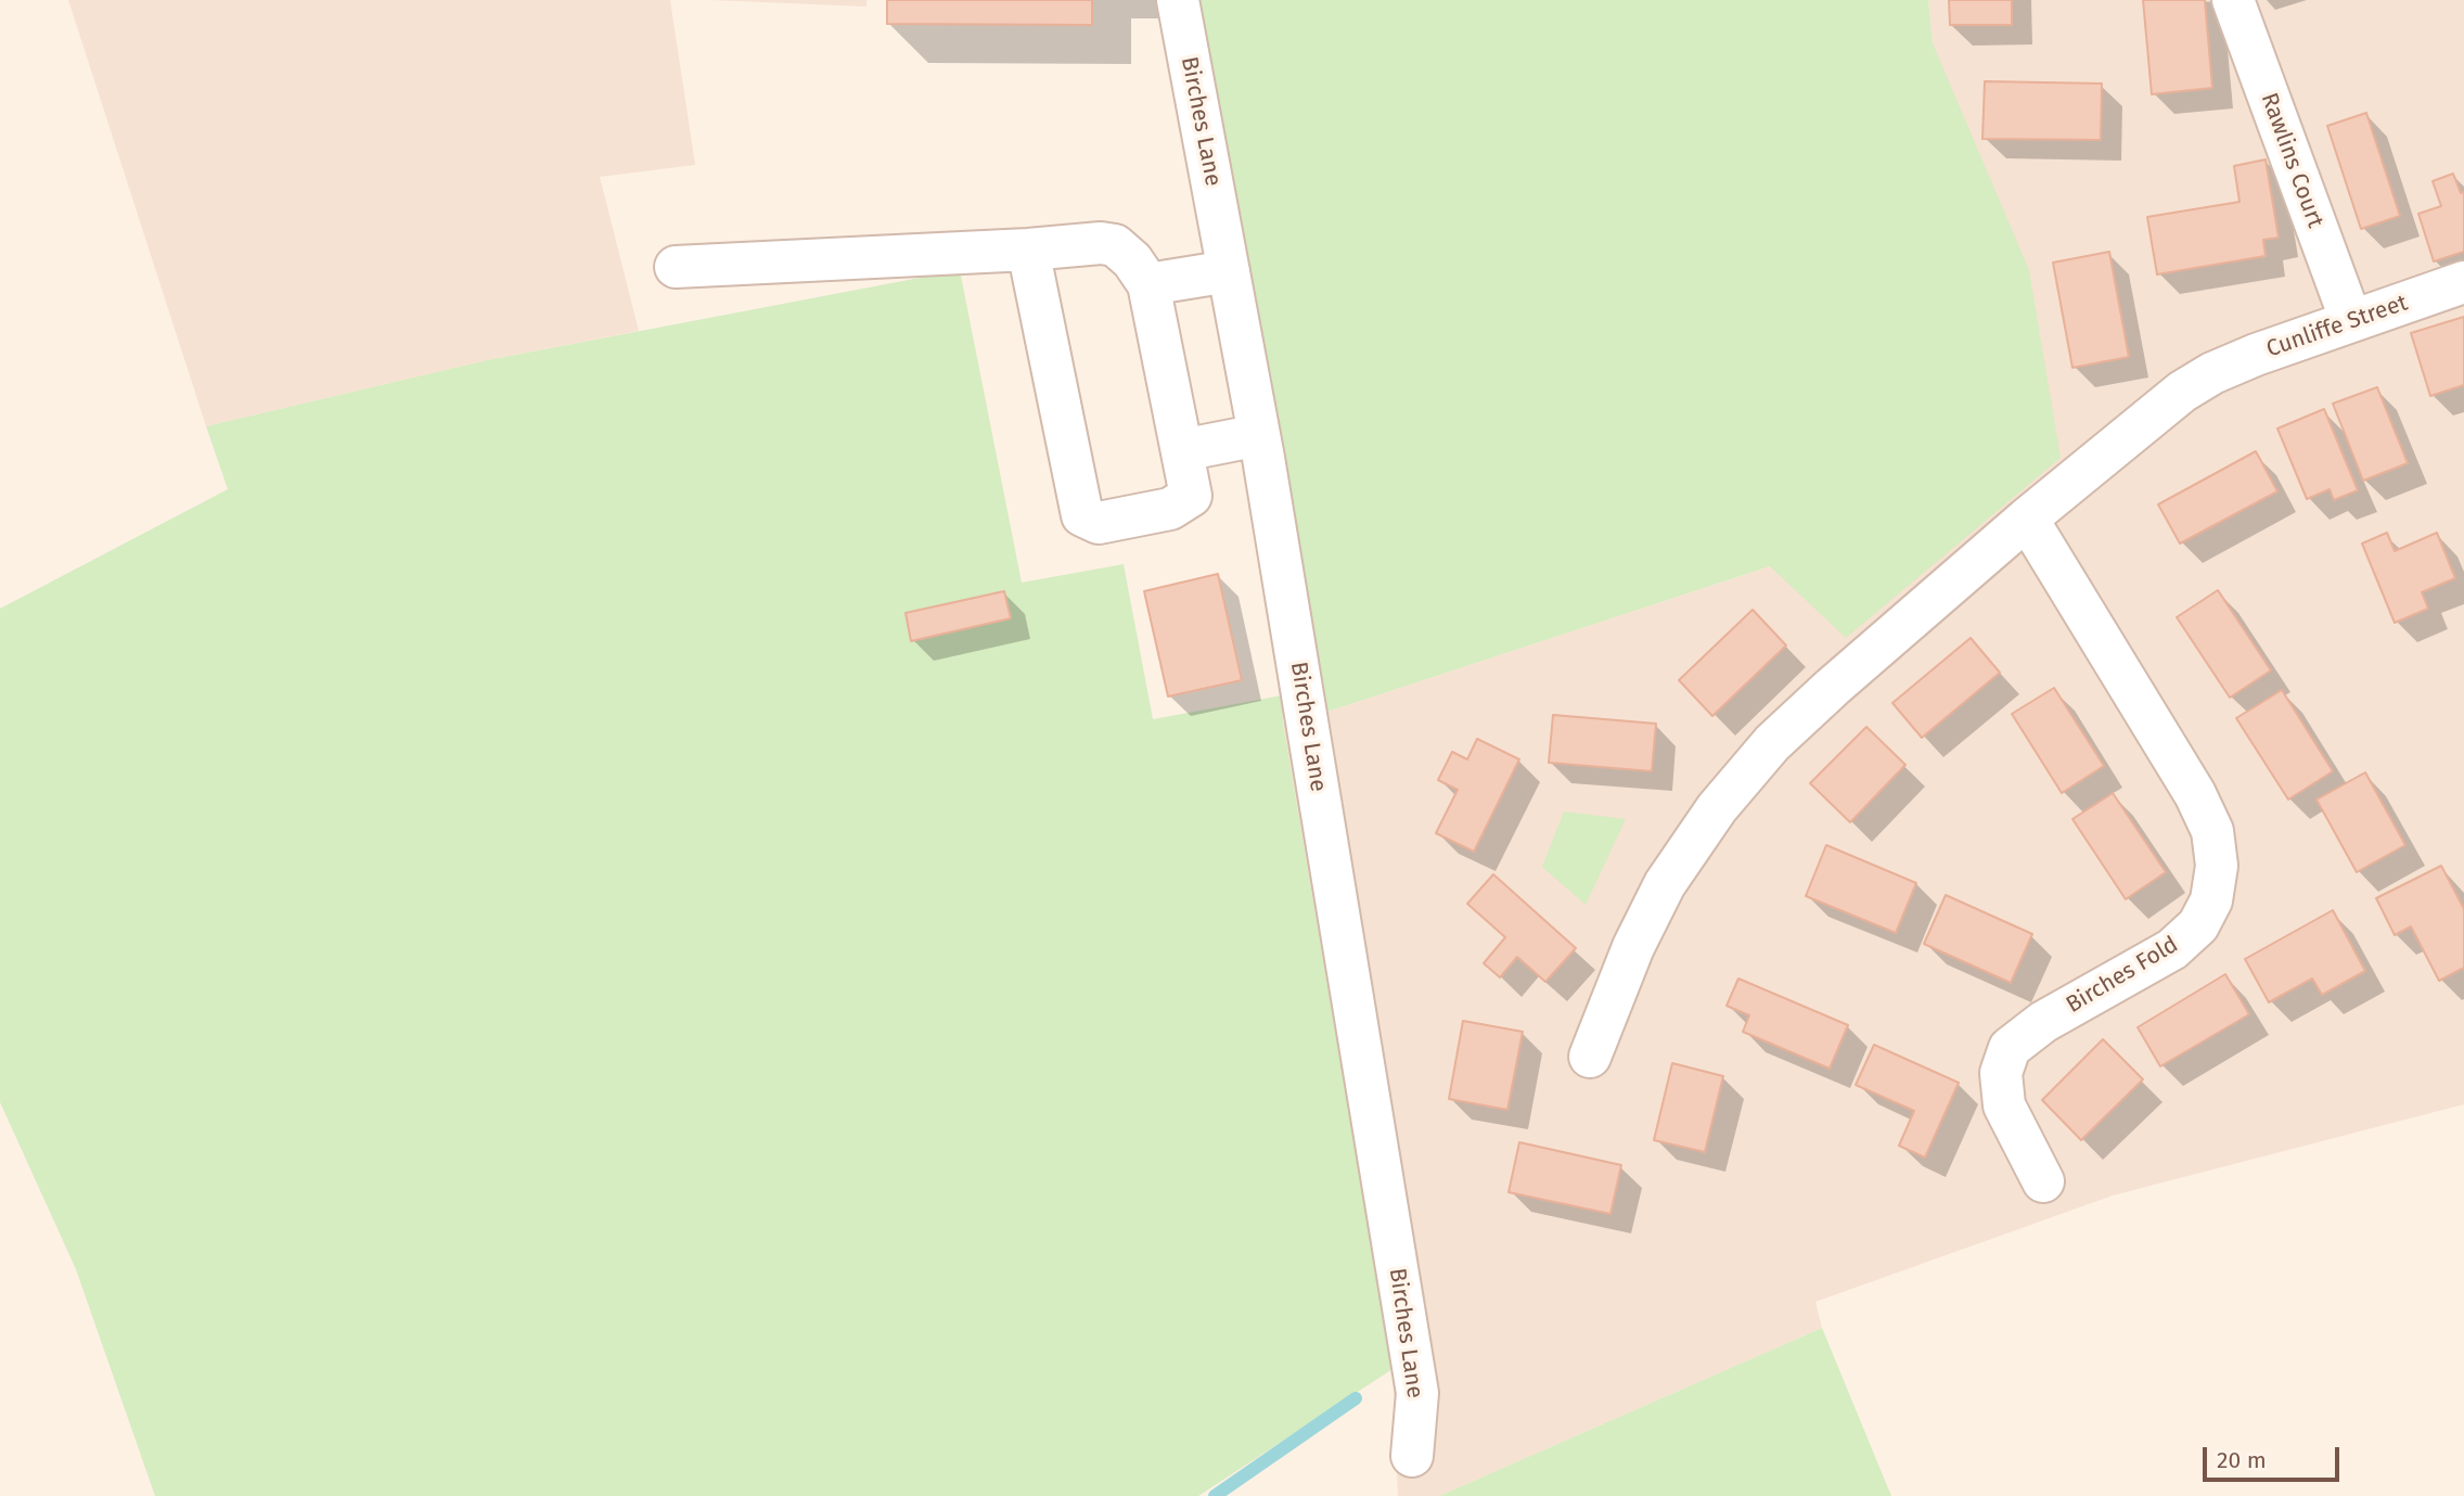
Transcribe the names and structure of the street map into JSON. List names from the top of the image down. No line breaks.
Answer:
{"streets":{"street":["Birches Lane","Rawlins Court","Cunliffe Street","Birches Fold"]},"crossings":[["Rawlins Court","Cunliffe Street"],["Cunliffe Street","Birches Fold"]],"scale_bar":"20 m"}
